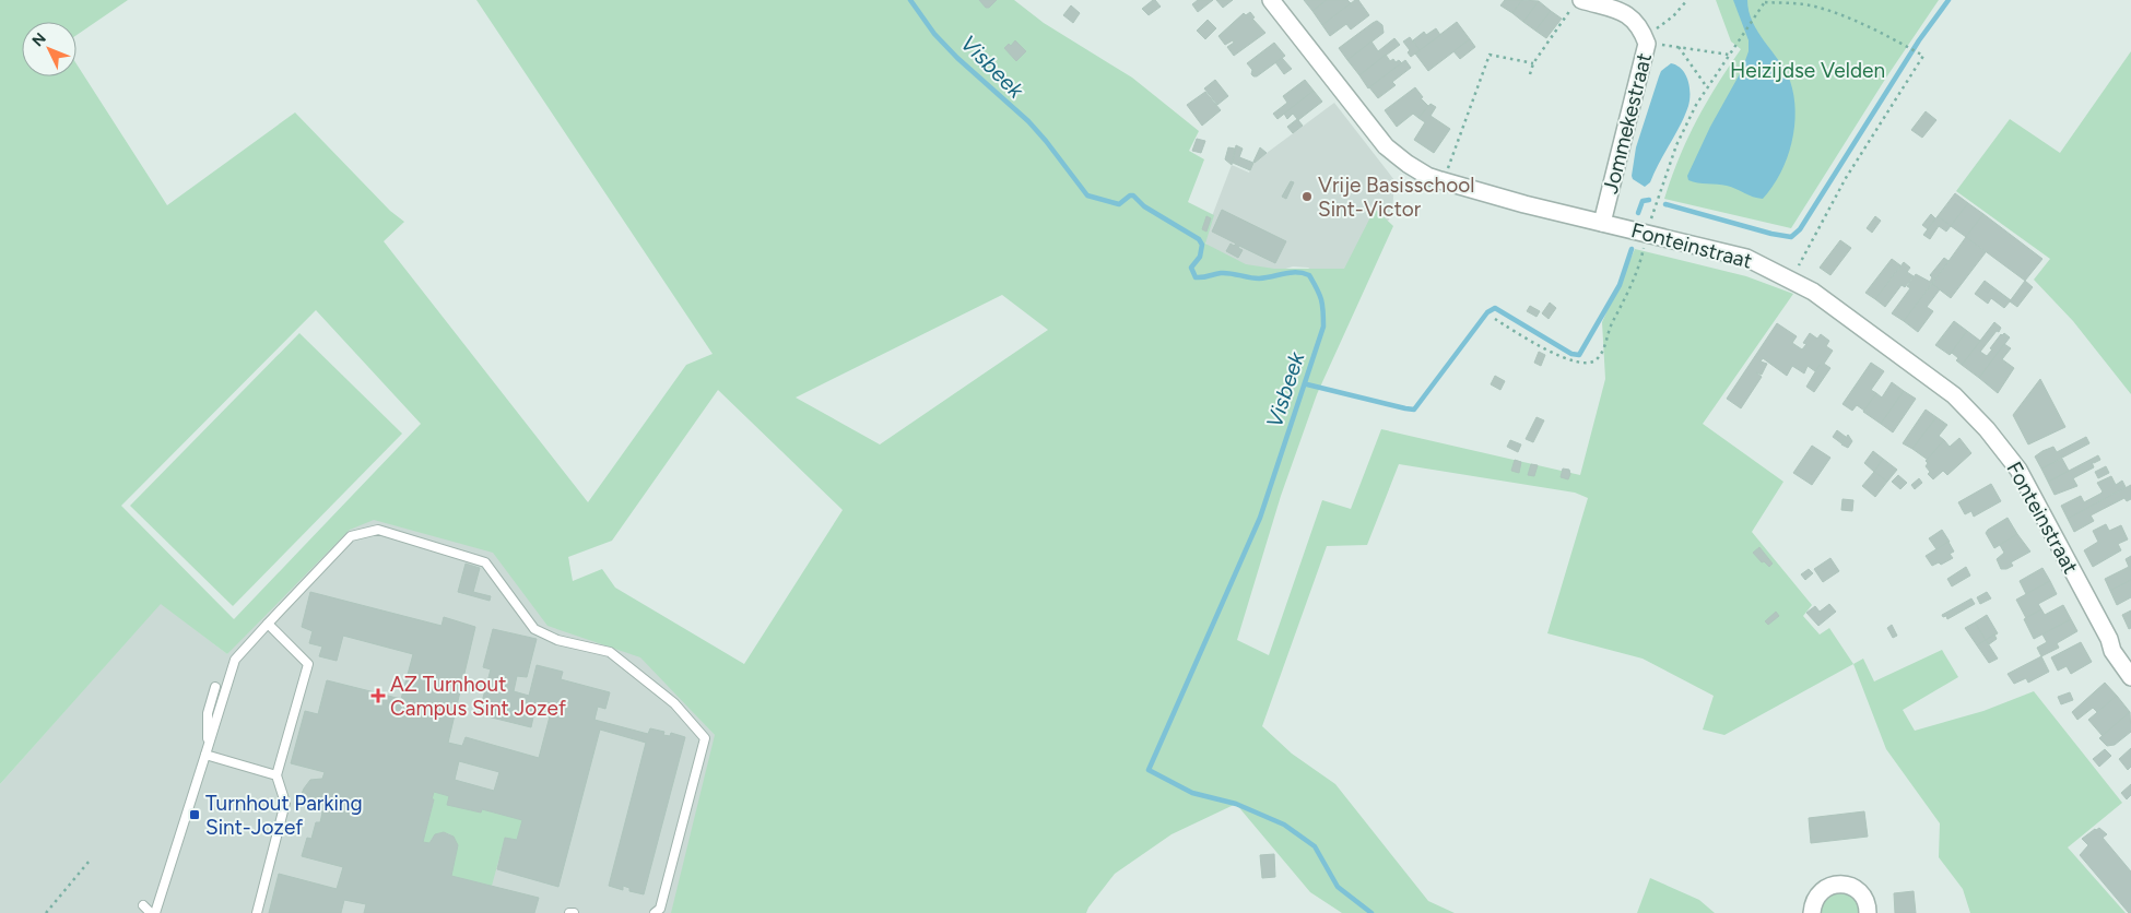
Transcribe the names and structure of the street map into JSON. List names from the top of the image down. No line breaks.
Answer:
{"streets":{"street":["Jommekestraat","Fonteinstraat"]},"crossings":[["Jommekestraat","Fonteinstraat"]],"water":["Visbeek"],"parks":["Heizijdse Velden"],"places":{"other":["Vrije Basisschool Sint-Victor"],"health":["AZ Turnhout Campus Sint Jozef"],"transit":["Turnhout Parking Sint-Jozef"]},"north":"top left"}
